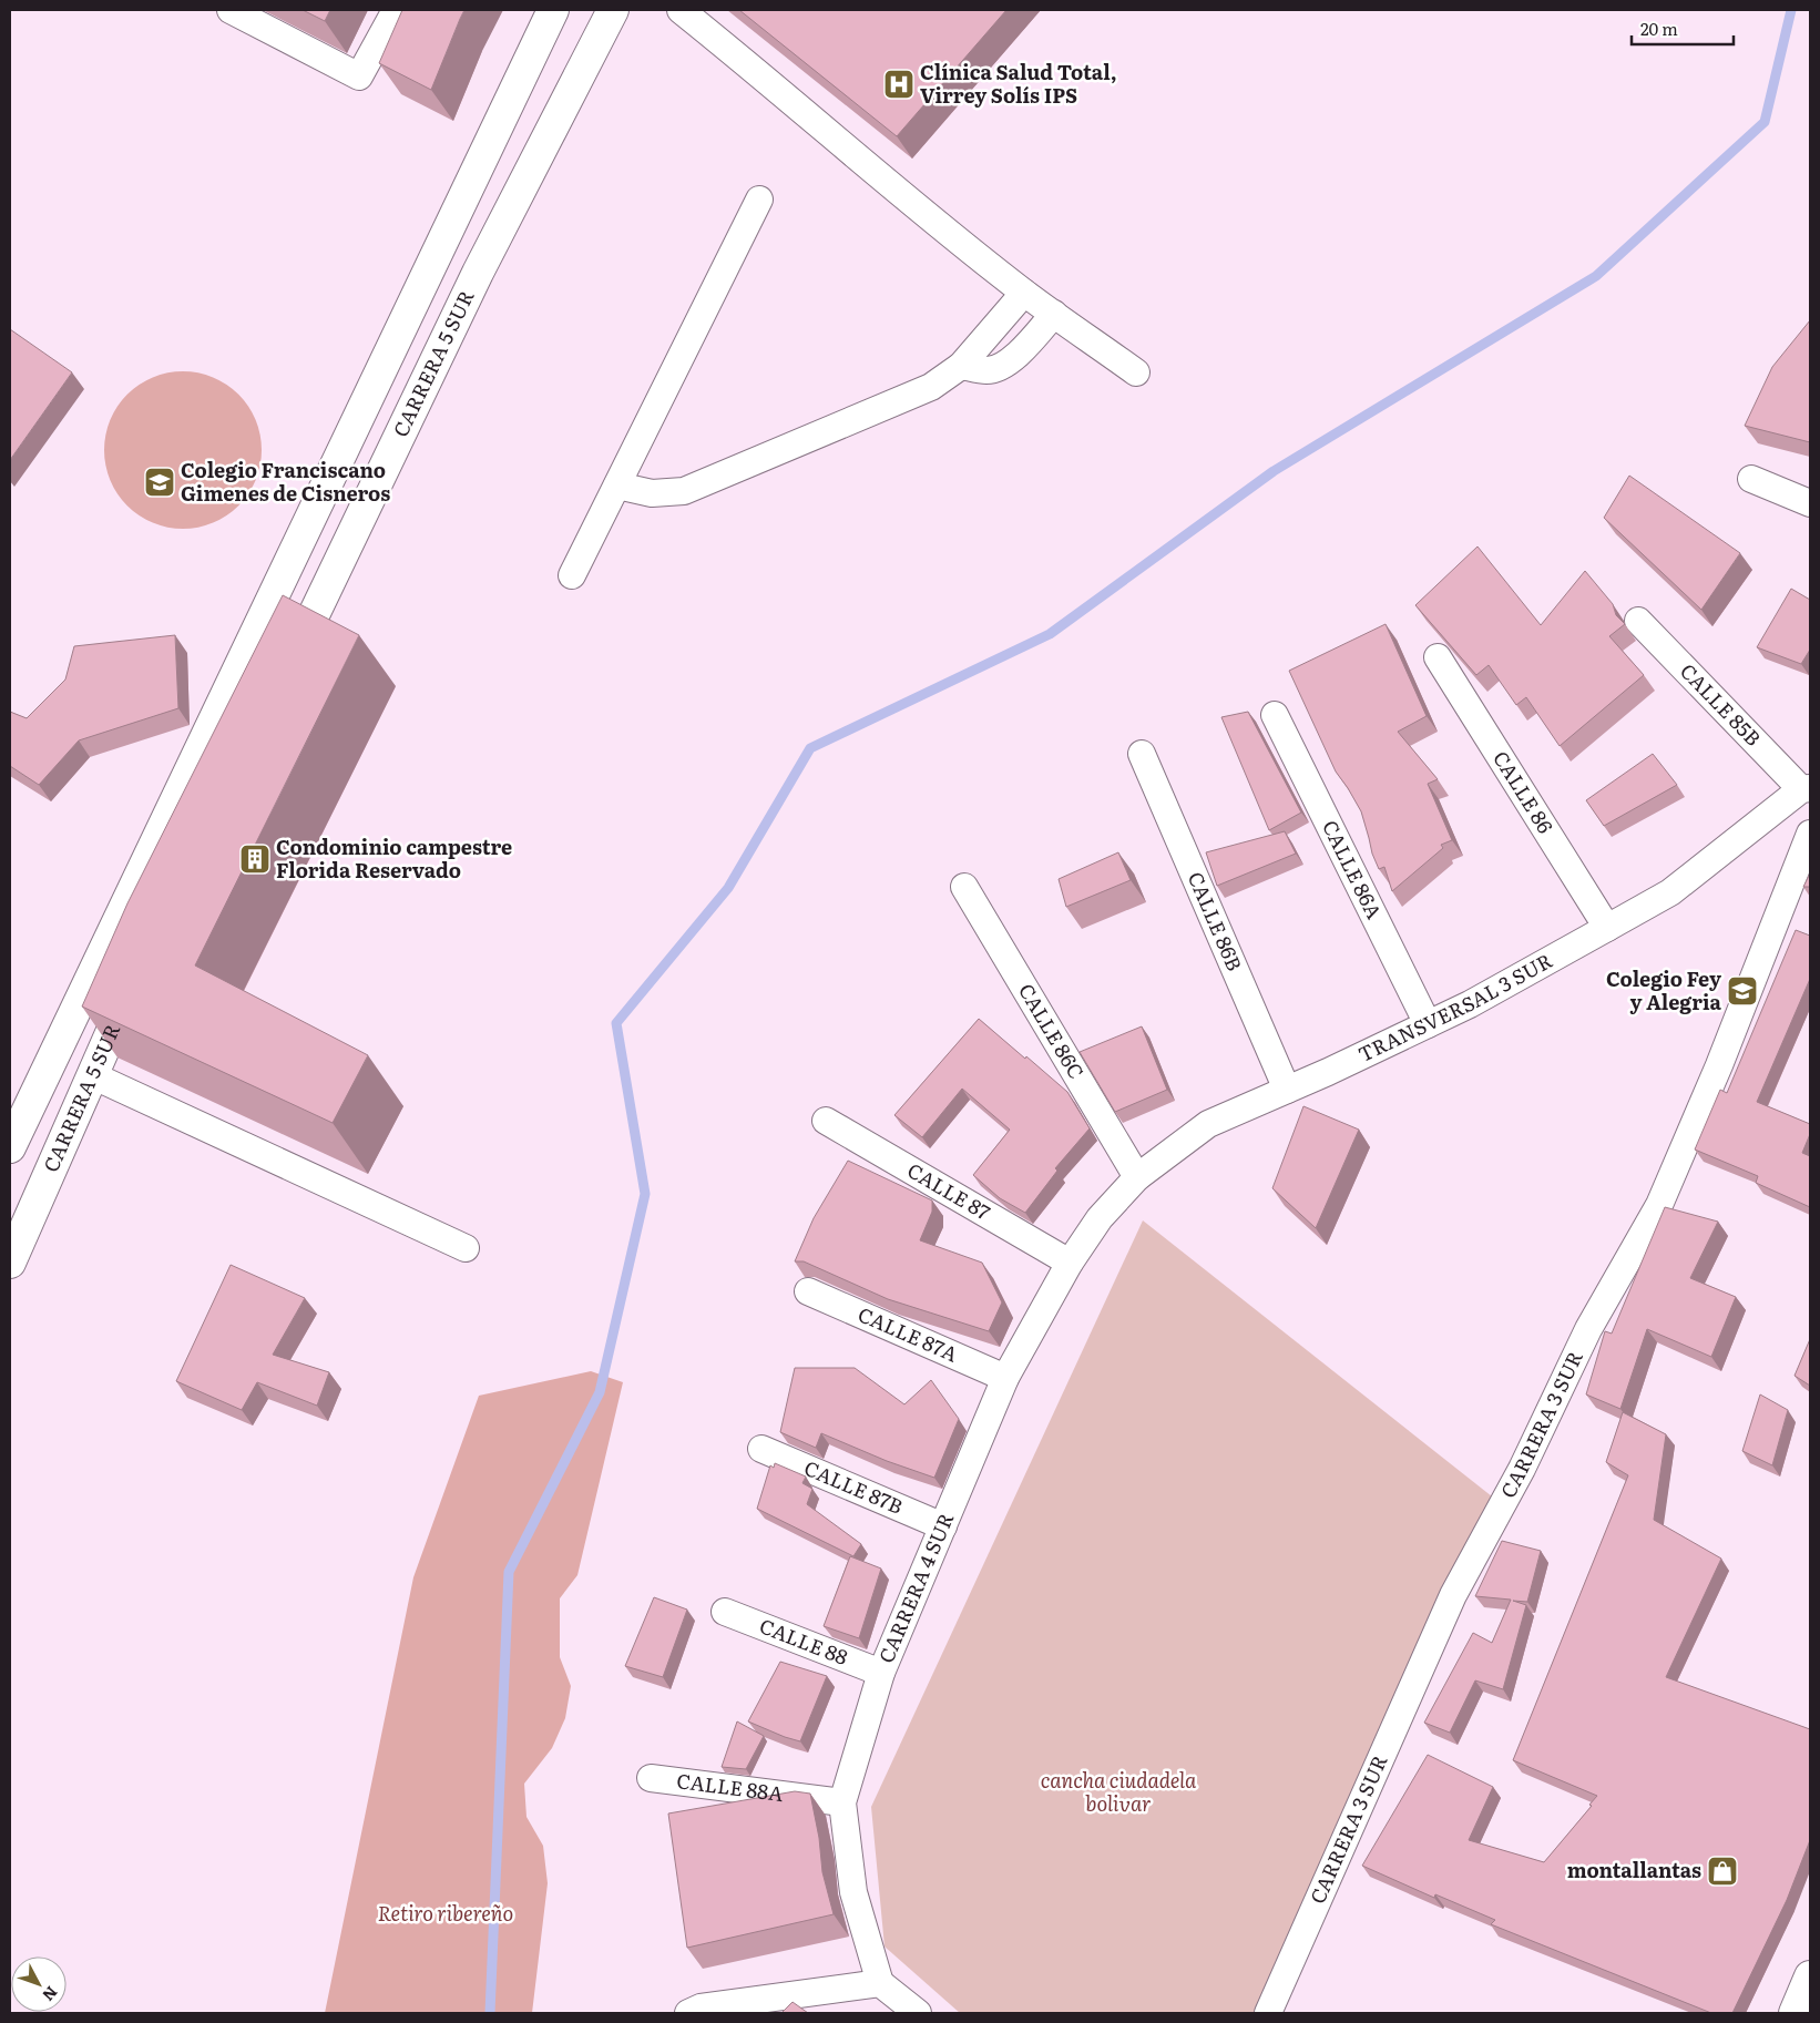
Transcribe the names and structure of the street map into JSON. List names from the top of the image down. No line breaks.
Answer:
{"streets":{"street":["CARRERA 5 SUR","CALLE 85B","CALLE 86","CALLE 86A","CALLE 86B","TRANSVERSAL 3 SUR","CALLE 86C","CALLE 87","CALLE 87A","CARRERA 3 SUR","CALLE 87B","CARRERA 4 SUR","CALLE 88","CALLE 88A"]},"crossings":[["CALLE 85B","TRANSVERSAL 3 SUR"],["CALLE 86","TRANSVERSAL 3 SUR"],["CALLE 86A","TRANSVERSAL 3 SUR"],["CALLE 86B","TRANSVERSAL 3 SUR"],["TRANSVERSAL 3 SUR","CALLE 86C"],["TRANSVERSAL 3 SUR","CARRERA 4 SUR"],["CALLE 87","CARRERA 4 SUR"],["CALLE 87A","CARRERA 4 SUR"],["CALLE 87B","CARRERA 4 SUR"],["CARRERA 4 SUR","CALLE 88"],["CARRERA 4 SUR","CALLE 88A"]],"parks":["cancha ciudadela bolivar","Retiro ribereño"],"places":{"hospital":["Clínica Salud Total, Virrey Solís IPS"],"school or university":["Colegio Franciscano Gimenes de Cisneros","Colegio Fey y Alegria"],"building":["Condominio campestre Florida Reservado"],"shop":["montallantas"]},"scale_bar":"20 m","north":"bottom right"}
